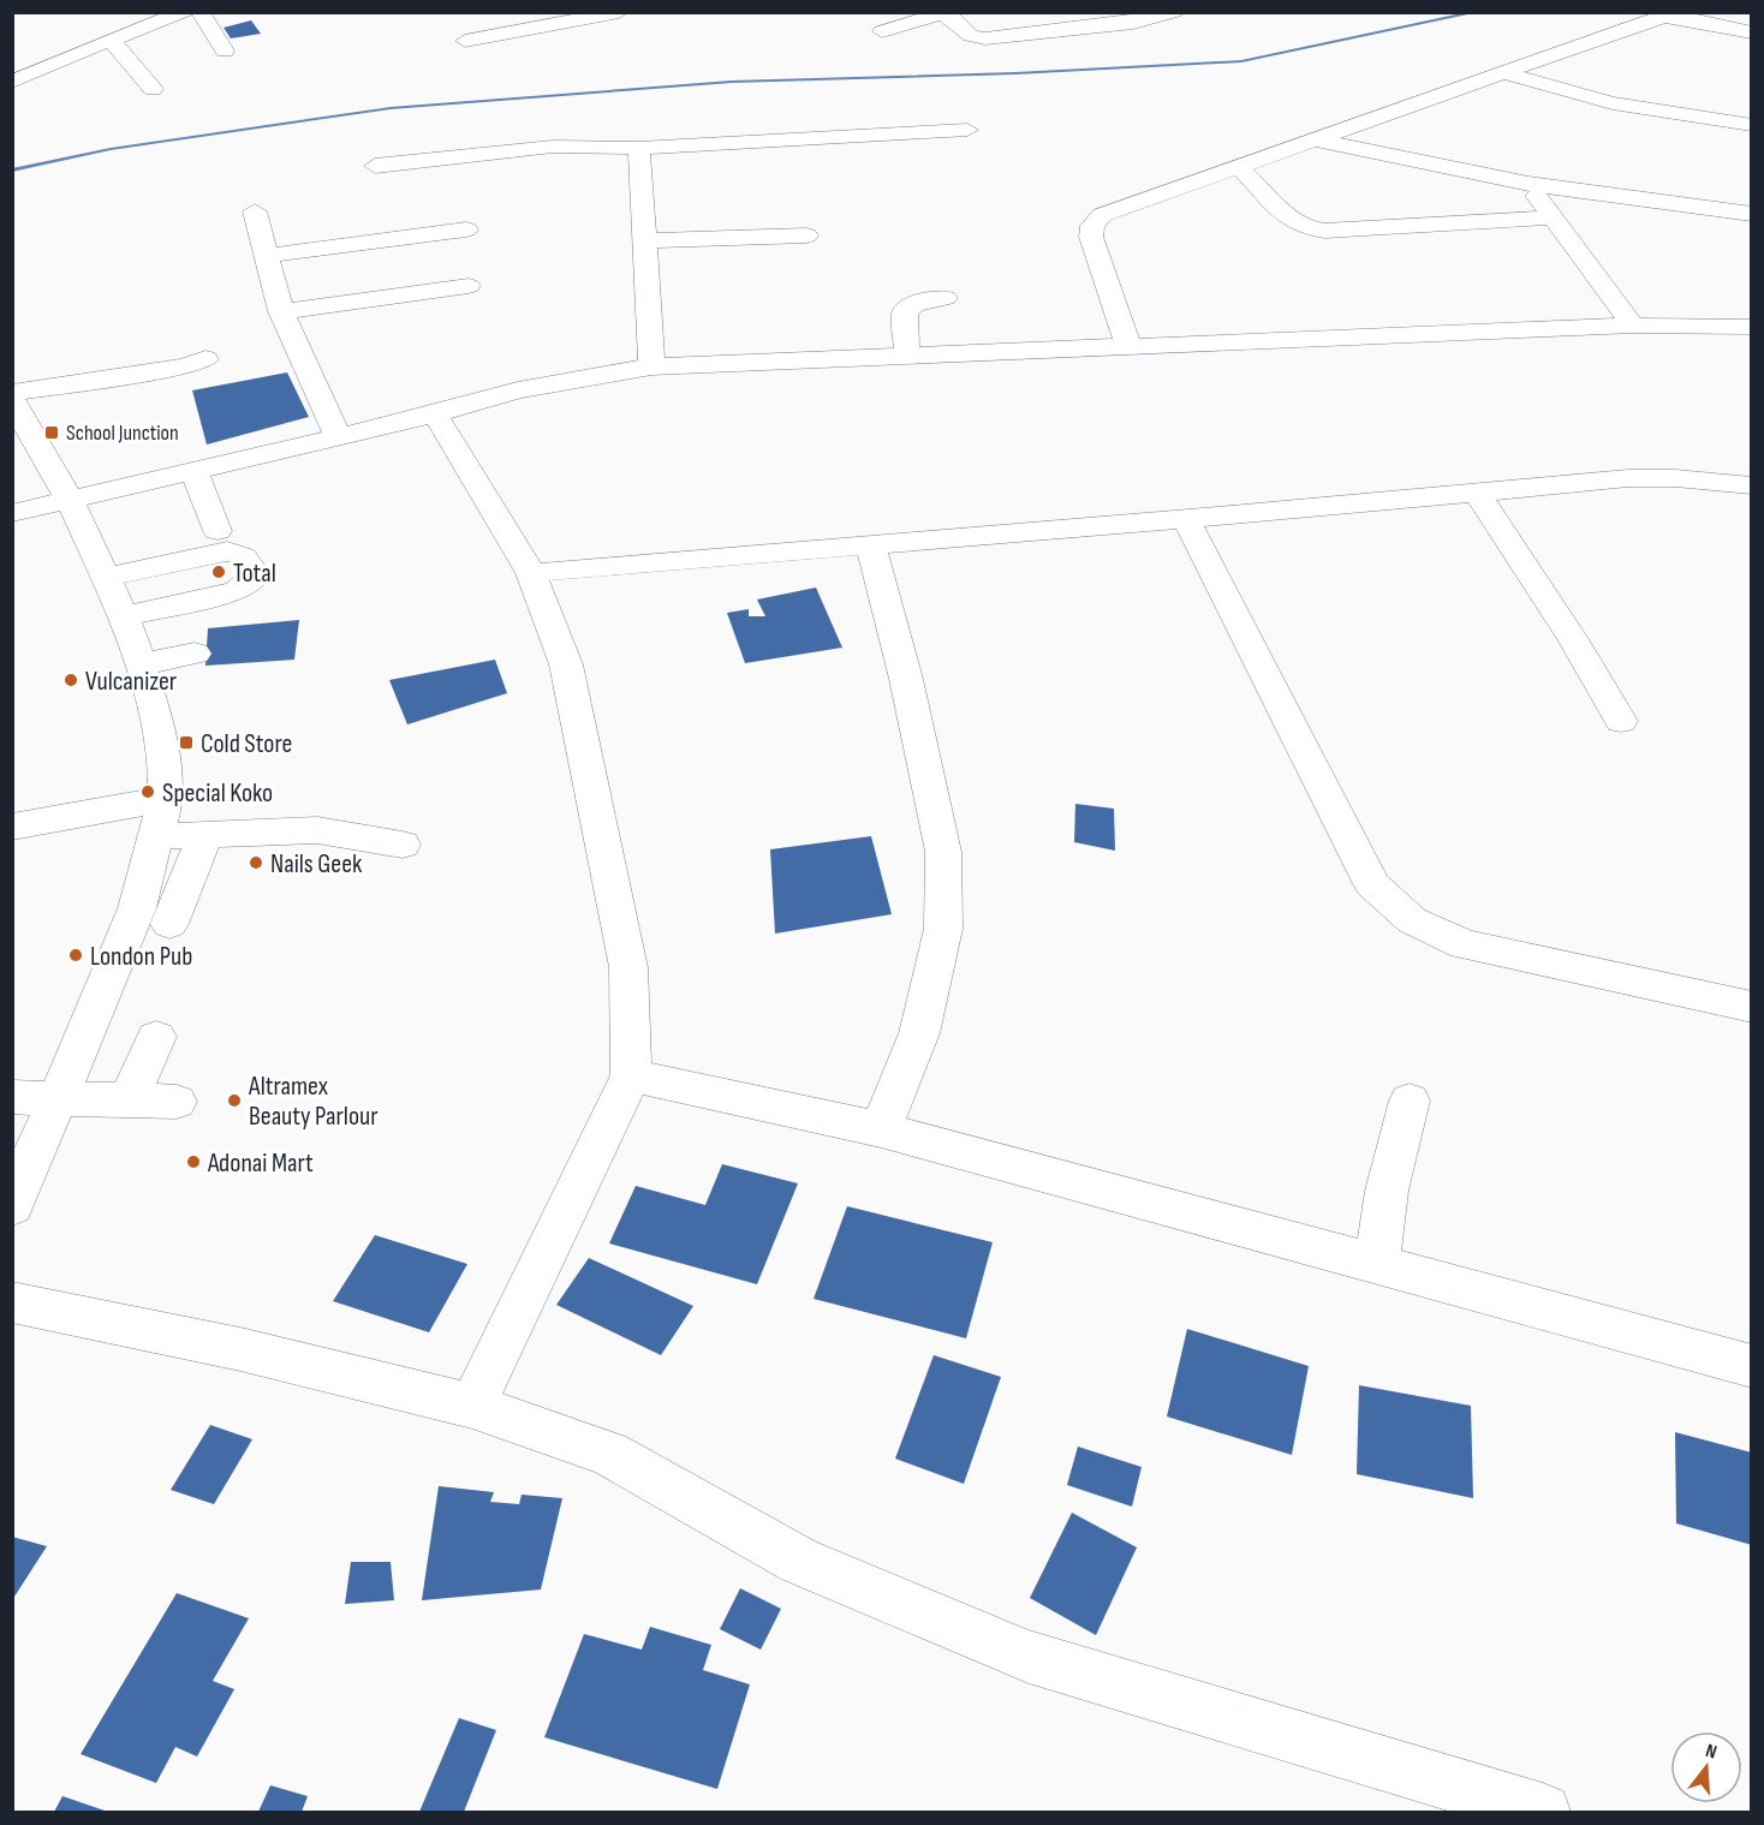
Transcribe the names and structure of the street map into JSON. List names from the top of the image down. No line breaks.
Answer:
{"places":{"transit":["School Junction","Cold Store"],"other":["Total","Vulcanizer","Special Koko","Nails Geek","London Pub","Altramex Beauty Parlour","Adonai Mart"]},"north":"top"}
